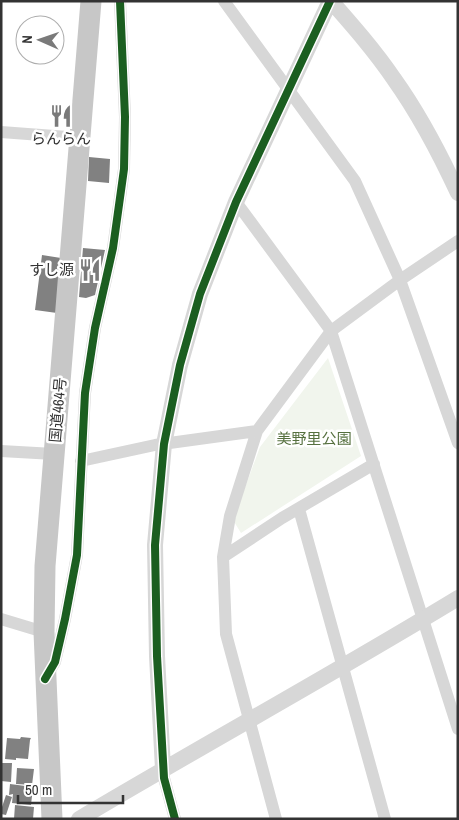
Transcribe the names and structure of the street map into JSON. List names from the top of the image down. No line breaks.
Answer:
{"streets":{"highway":["国道464号"]},"parks":["美野里公園"],"places":{"restaurant":["らんらん","すし源"]},"scale_bar":"50 m","north":"left"}
